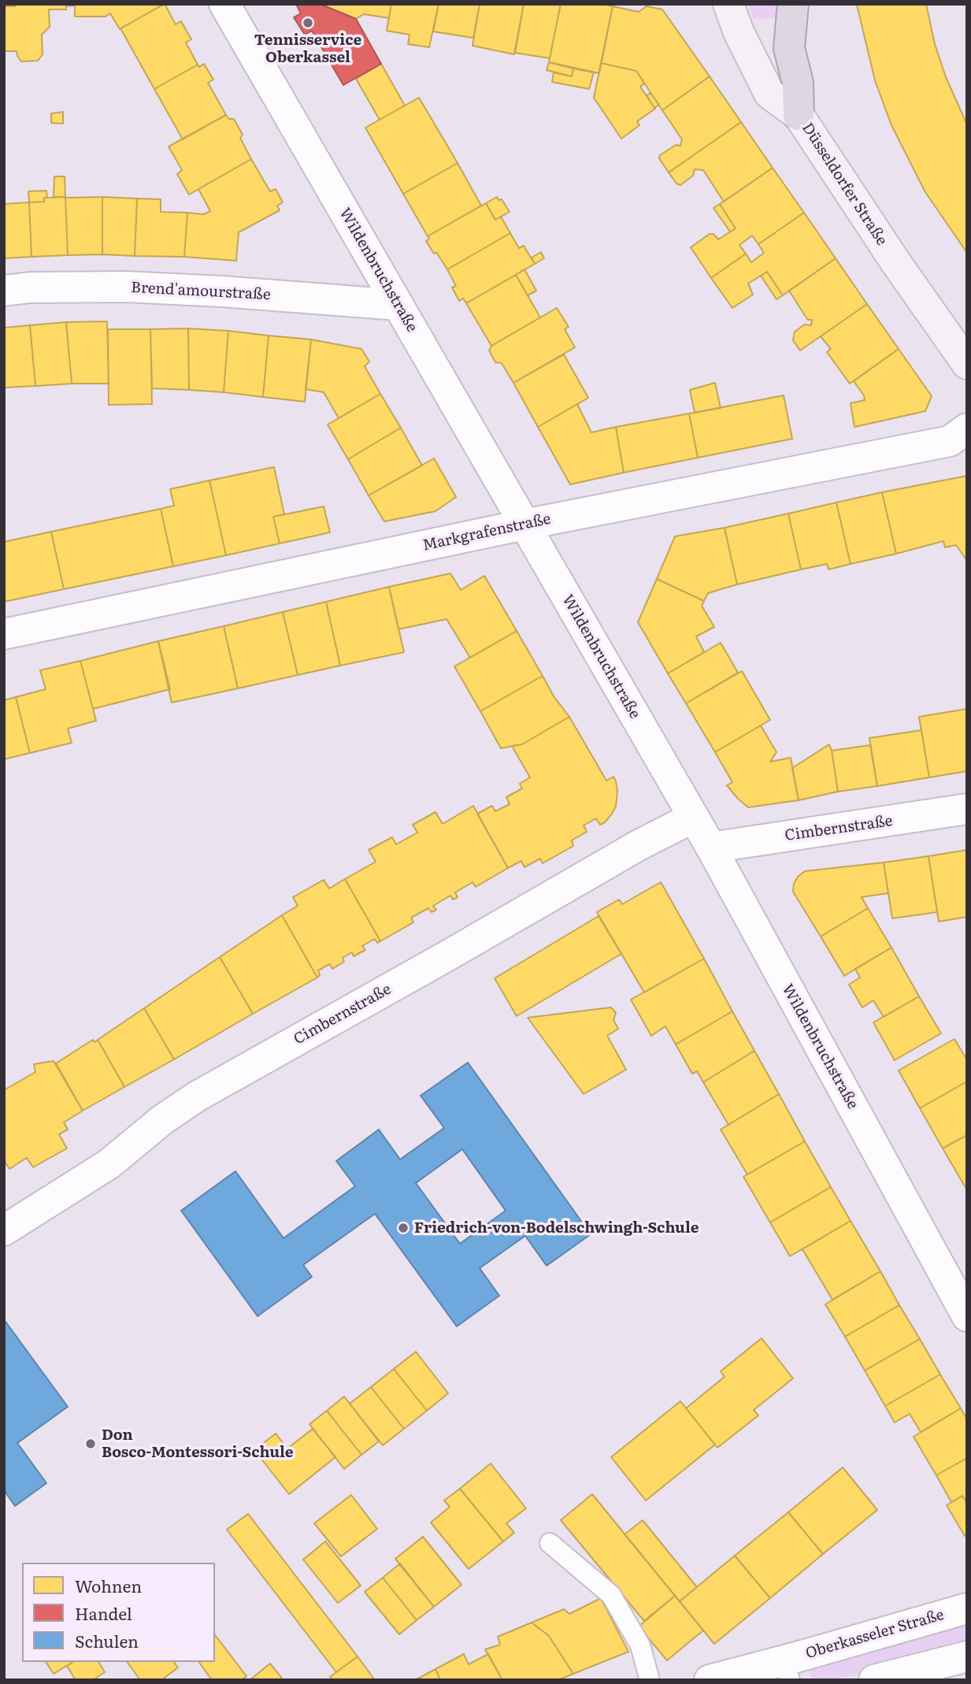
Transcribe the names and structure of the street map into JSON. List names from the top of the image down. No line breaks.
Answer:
{"streets":{"street":["Düsseldorfer Straße","Wildenbruchstraße","Brend'amourstraße","Markgrafenstraße","Cimbernstraße","Oberkasseler Straße"]},"crossings":[["Wildenbruchstraße","Brend'amourstraße"],["Wildenbruchstraße","Markgrafenstraße"],["Wildenbruchstraße","Cimbernstraße"]],"places":["Tennisservice Oberkassel","Friedrich-von-Bodelschwingh-Schule","Don Bosco-Montessori-Schule"],"legend":["Wohnen","Handel","Schulen"]}
